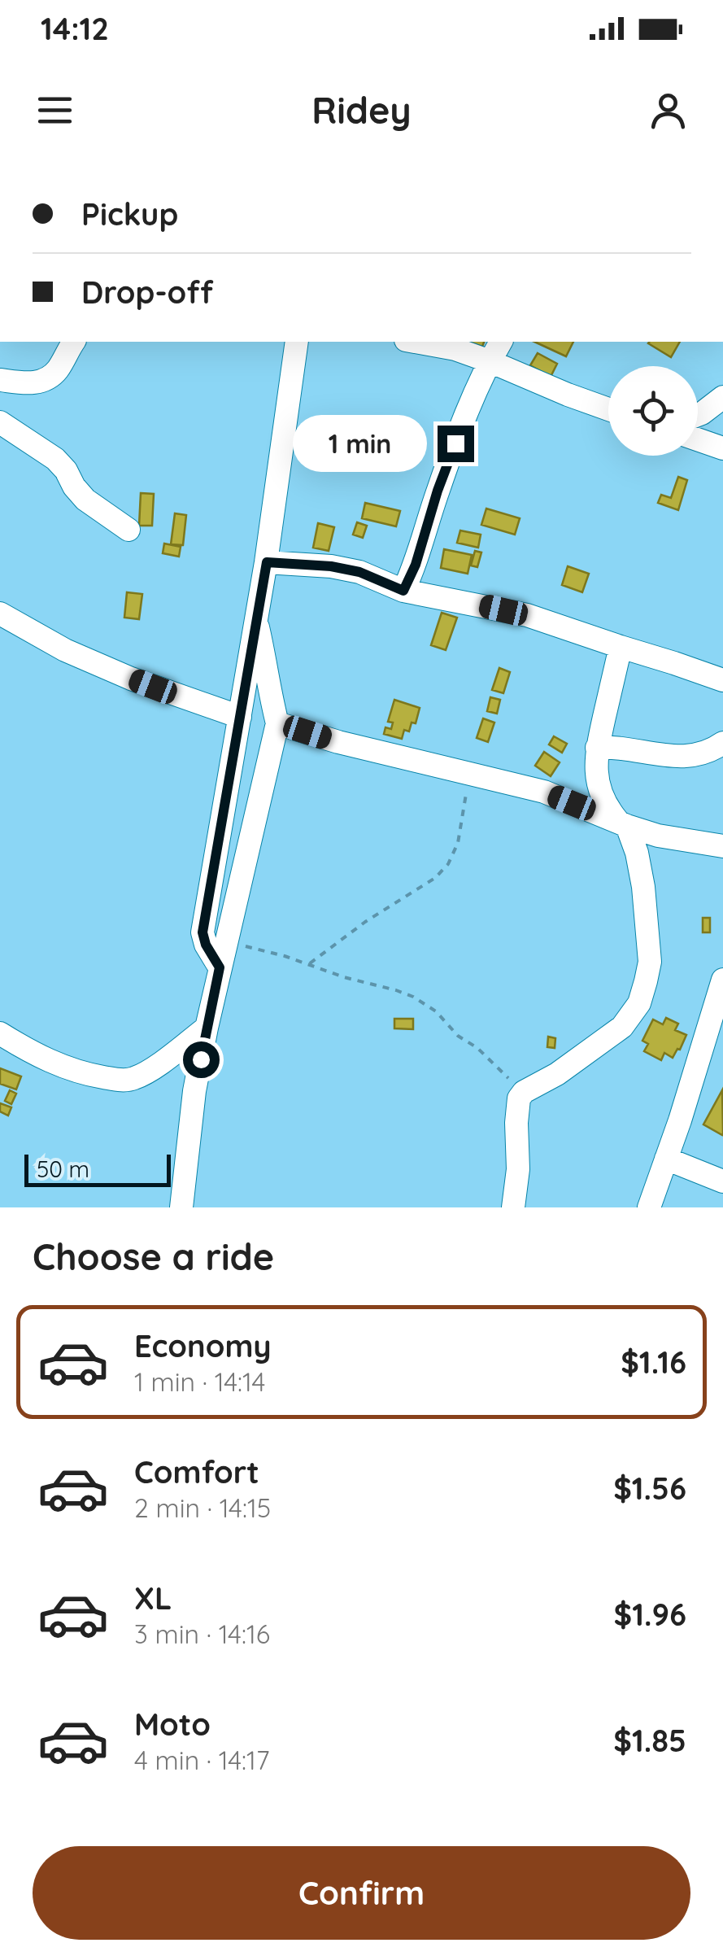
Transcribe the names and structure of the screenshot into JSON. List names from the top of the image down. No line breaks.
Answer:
{"scale_bar":"50 m","page":{"status":"14:12","header":"Ridey","banner":["Pickup","Drop-off"],"bubble":"1 min","scale":"50 m","heading":"Choose a ride","list":[{"name":"Economy","note":"1 min · 14:14","value":"$1.16"},{"name":"Comfort","note":"2 min · 14:15","value":"$1.56"},{"name":"XL","note":"3 min · 14:16","value":"$1.96"},{"name":"Moto","note":"4 min · 14:17","value":"$1.85"}],"buttons":"Confirm"}}
